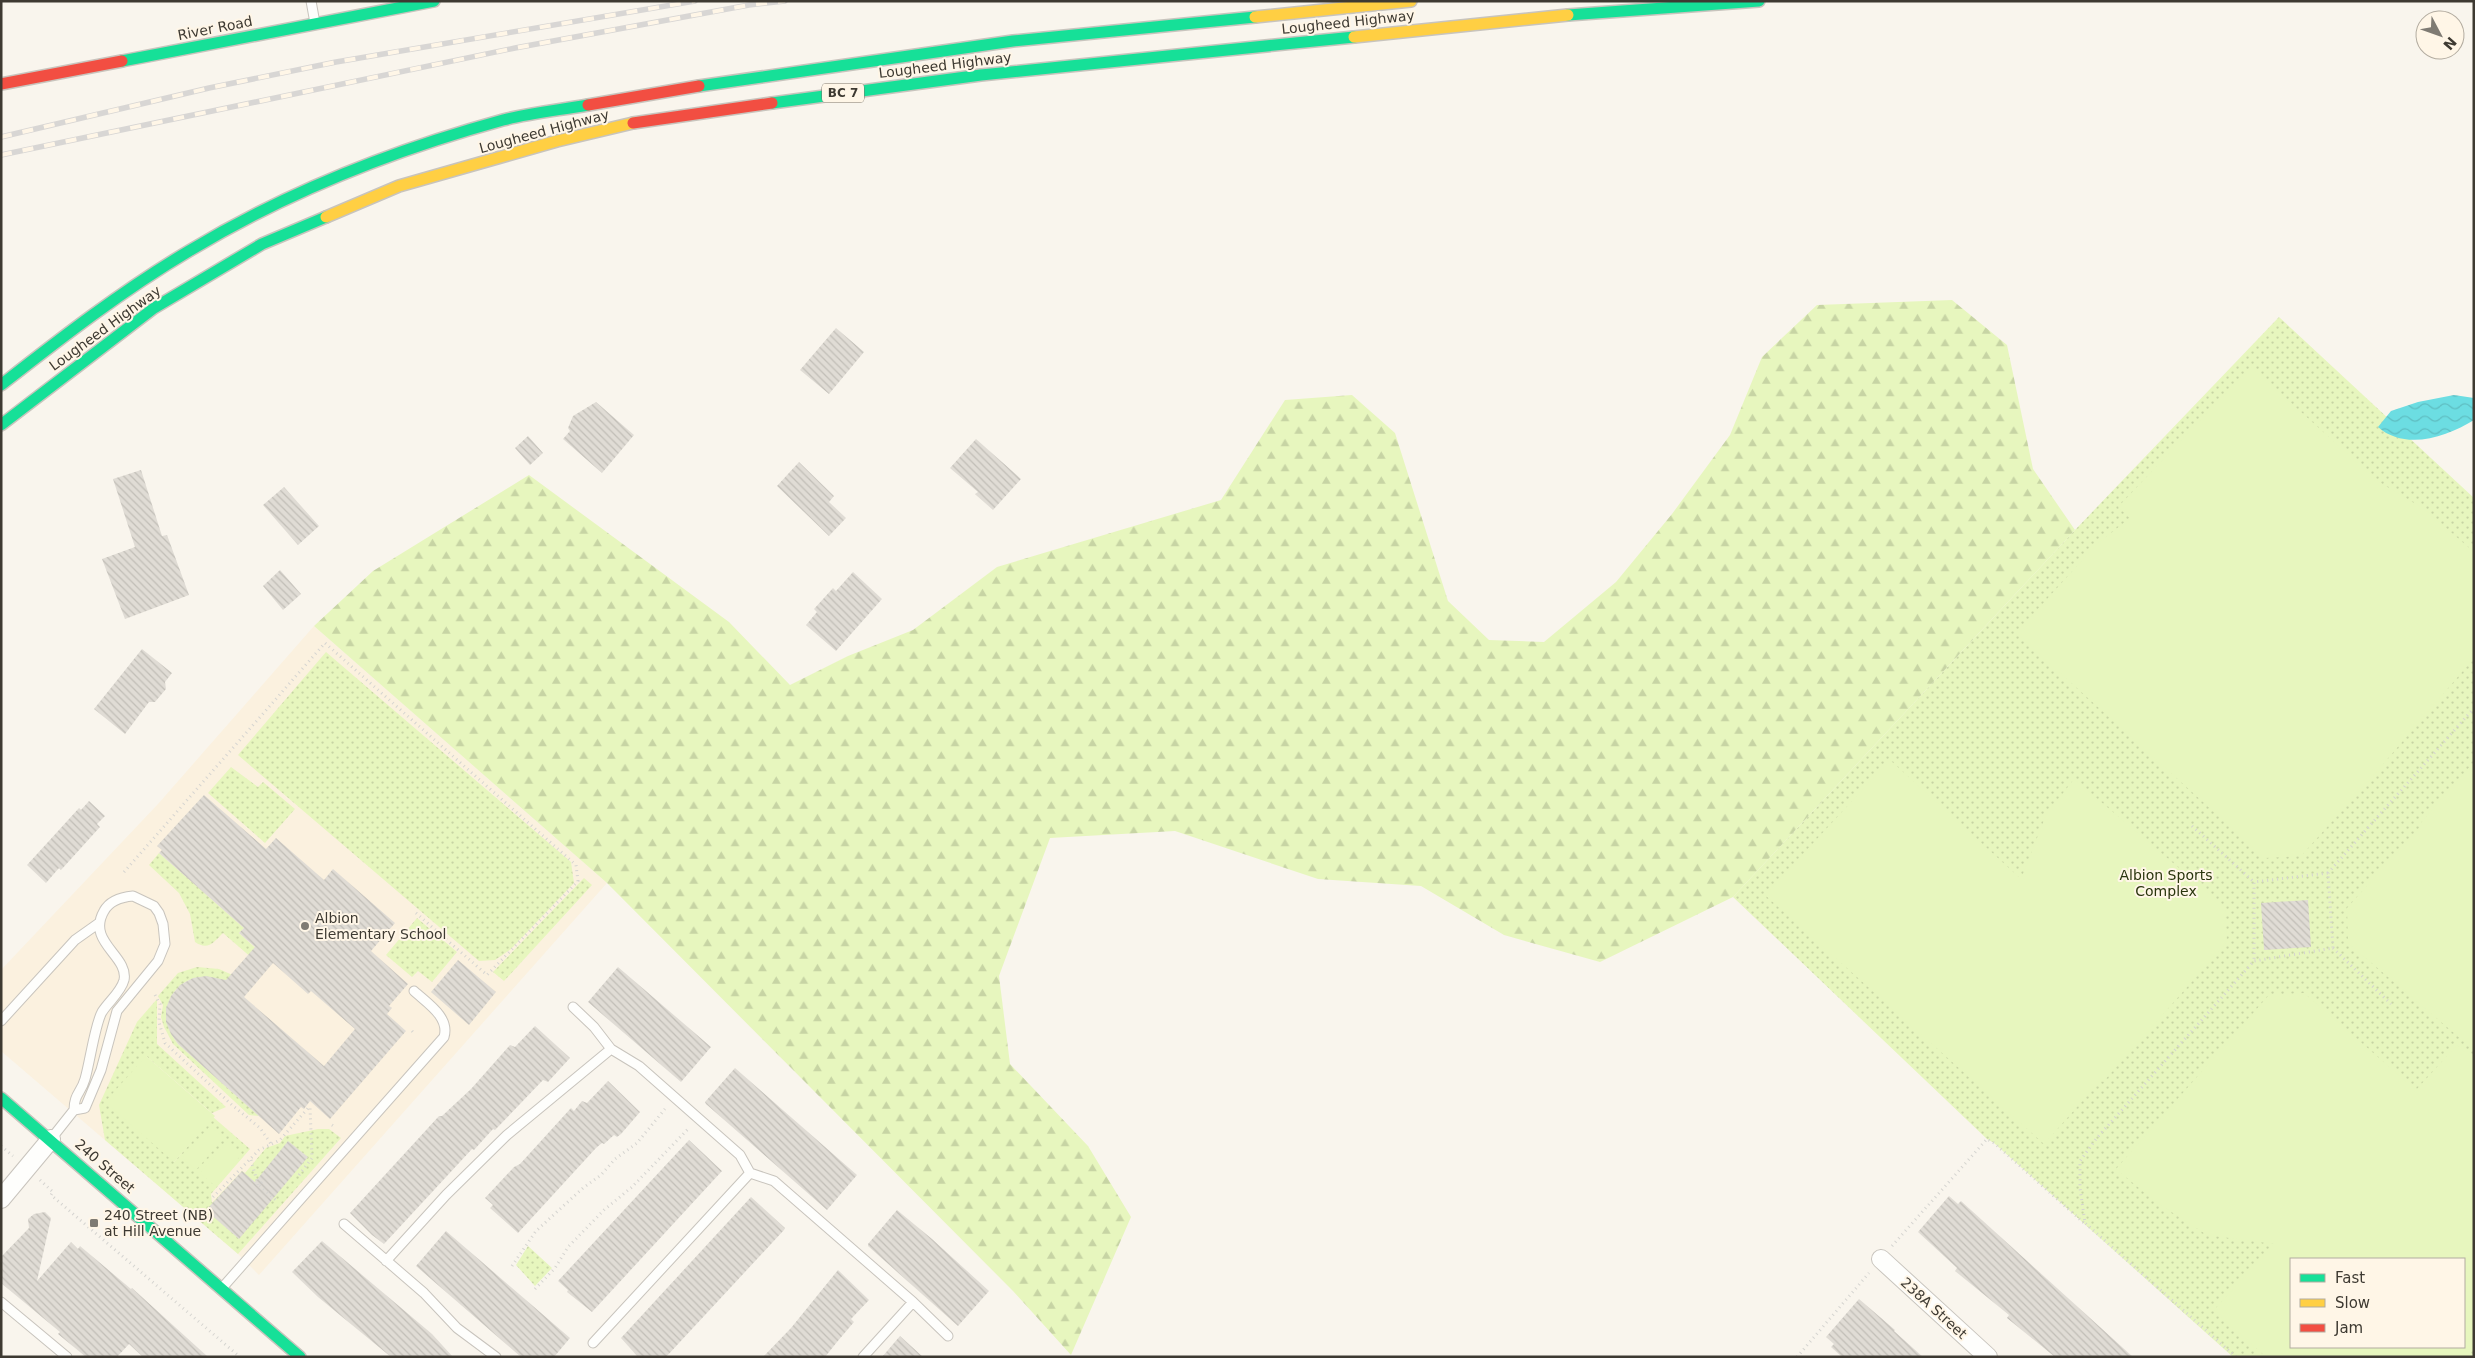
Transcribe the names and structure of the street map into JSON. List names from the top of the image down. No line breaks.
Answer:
{"streets":{"main road":["Lougheed Highway","River Road","BC 7","240 Street"],"street":["238A Street"]},"parks":["Albion Sports Complex"],"places":{"other":["Albion Elementary School"],"transit":["240 Street (NB) at Hill Avenue"]},"legend":["Fast","Slow","Jam"],"north":"bottom right"}
